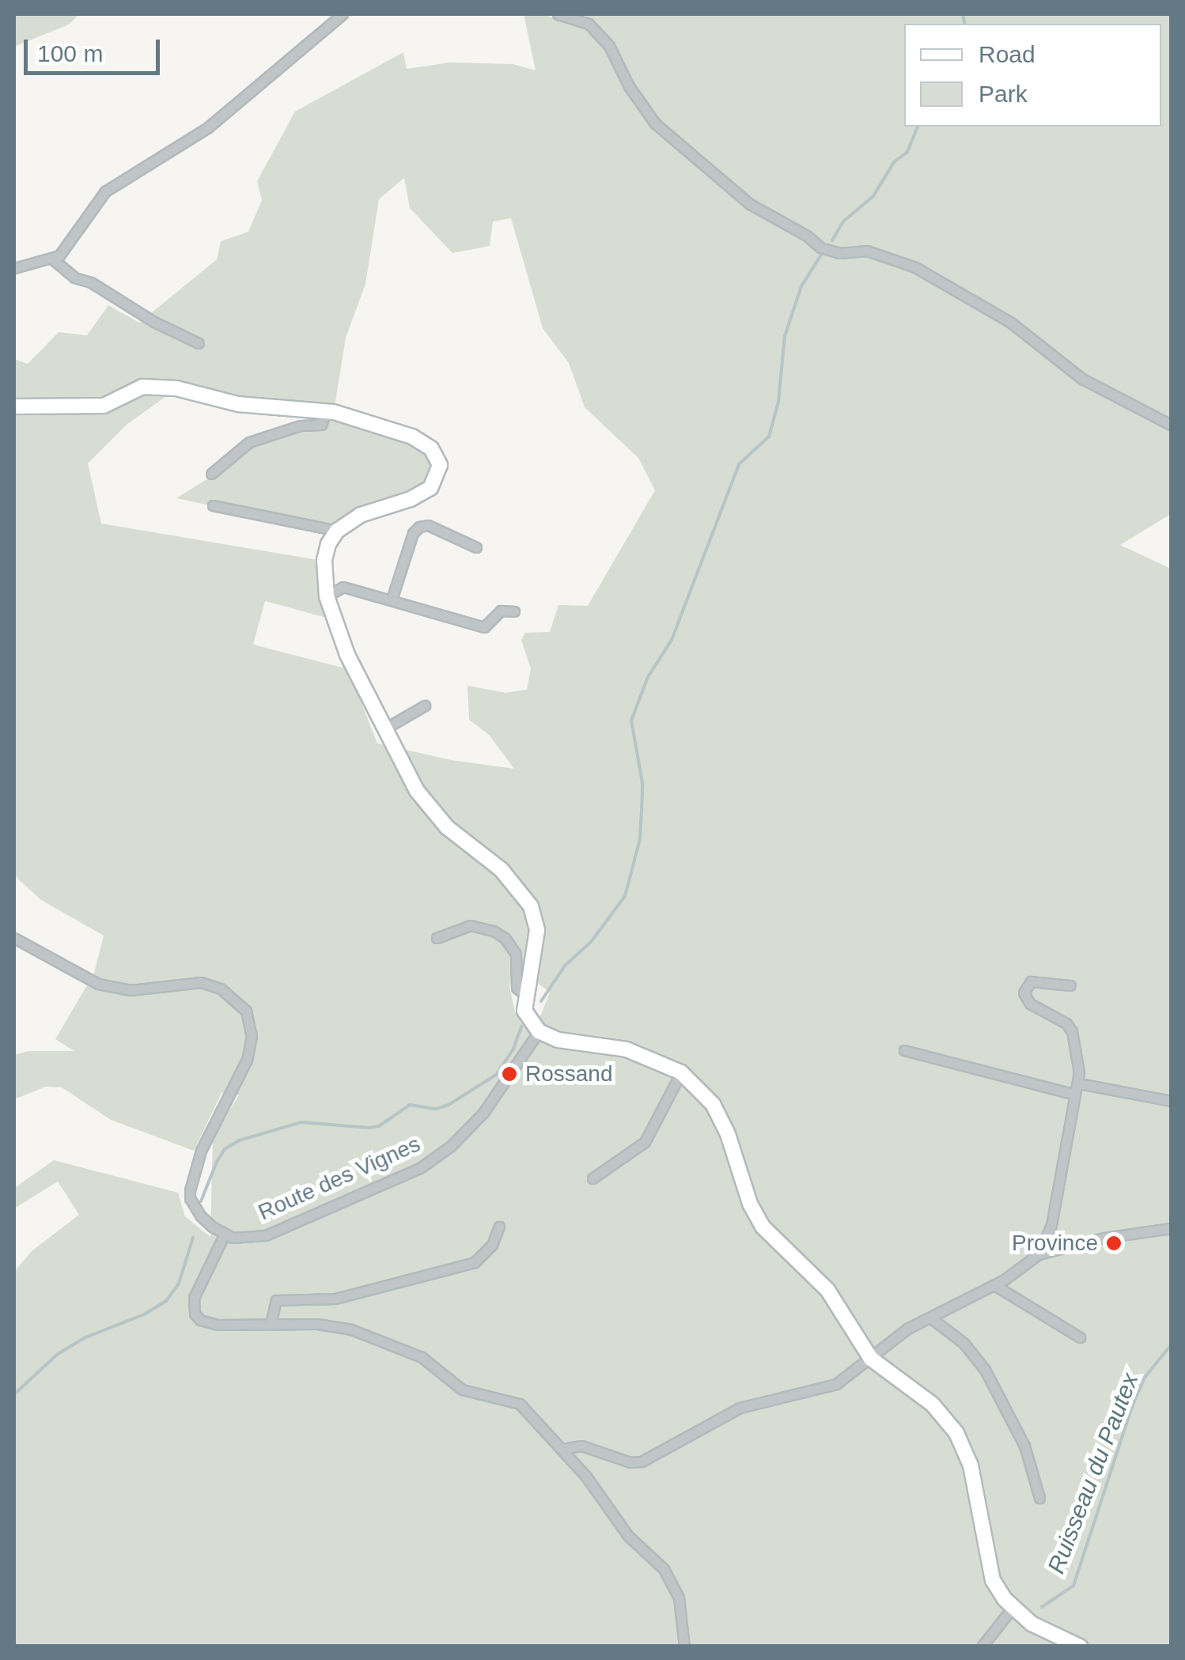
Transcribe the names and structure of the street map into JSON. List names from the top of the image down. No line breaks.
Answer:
{"streets":{"street":["Route des Vignes"]},"water":["Ruisseau du Pautex"],"places":["Rossand","Province"],"legend":["Road","Park"],"scale_bar":"100 m"}
